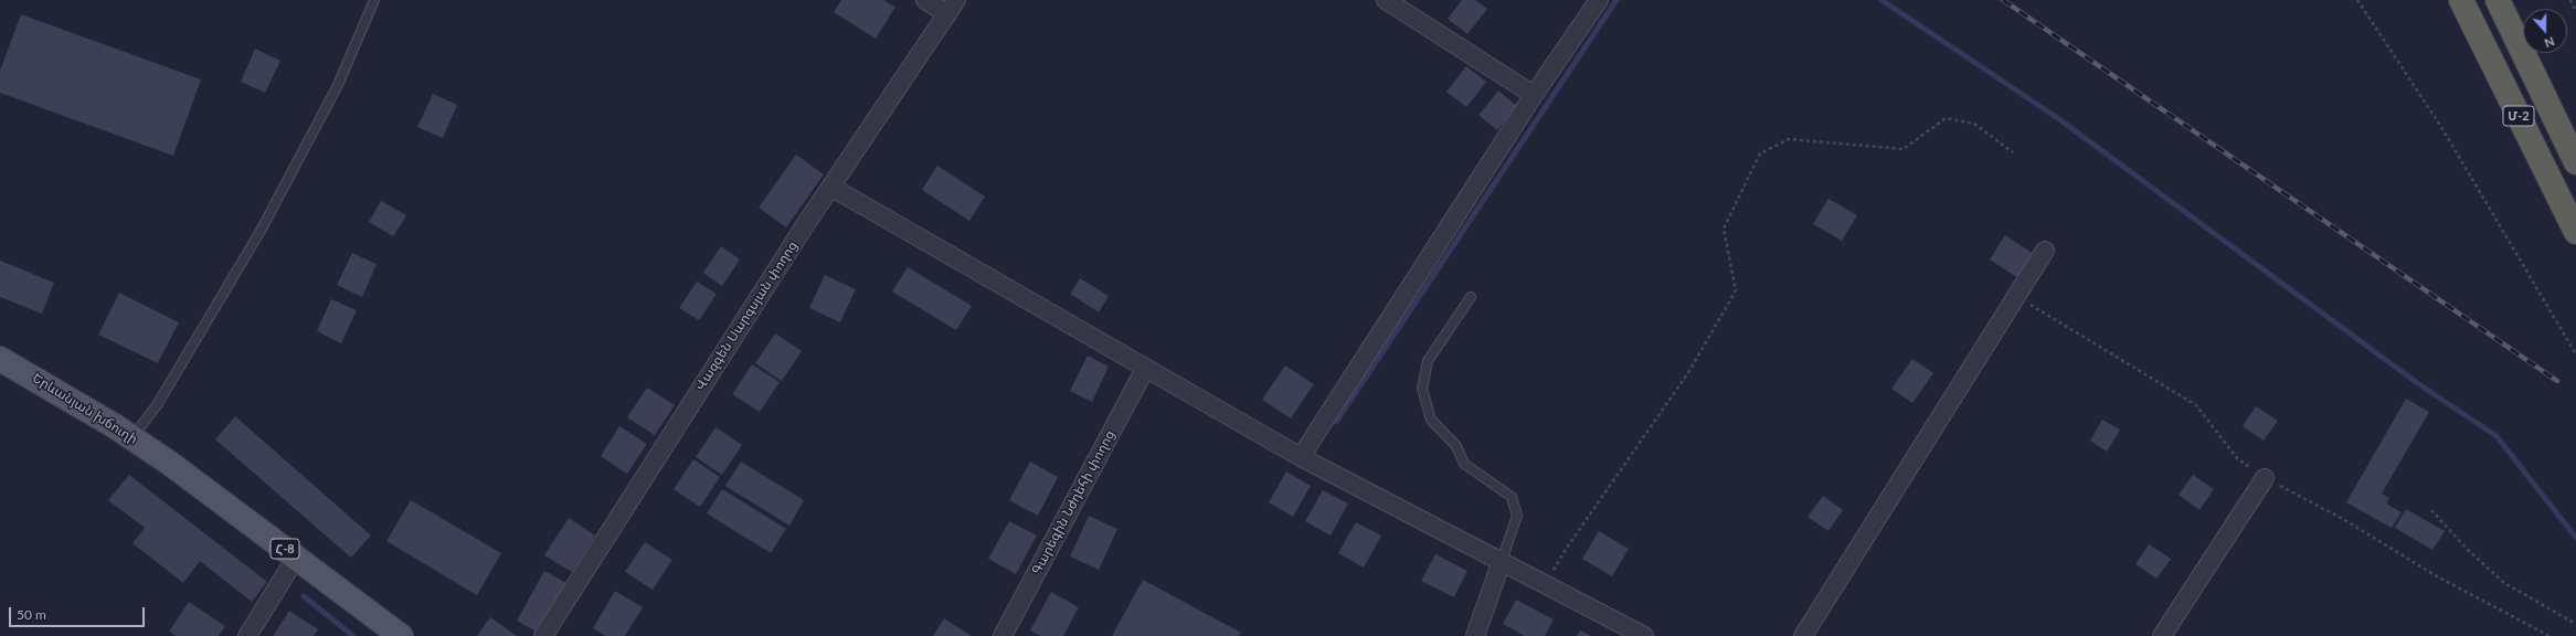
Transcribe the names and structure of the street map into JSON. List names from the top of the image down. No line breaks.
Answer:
{"streets":{"highway":["Մ-2"],"main road":["Երևանյան խճուղի","Հ-8"],"street":["Վազգեն Սարգսյան փողոց","Գարեգին Նժդեհի փողոց"]},"crossings":[["Երևանյան խճուղի","Հ-8"]],"scale_bar":"50 m","north":"bottom"}
